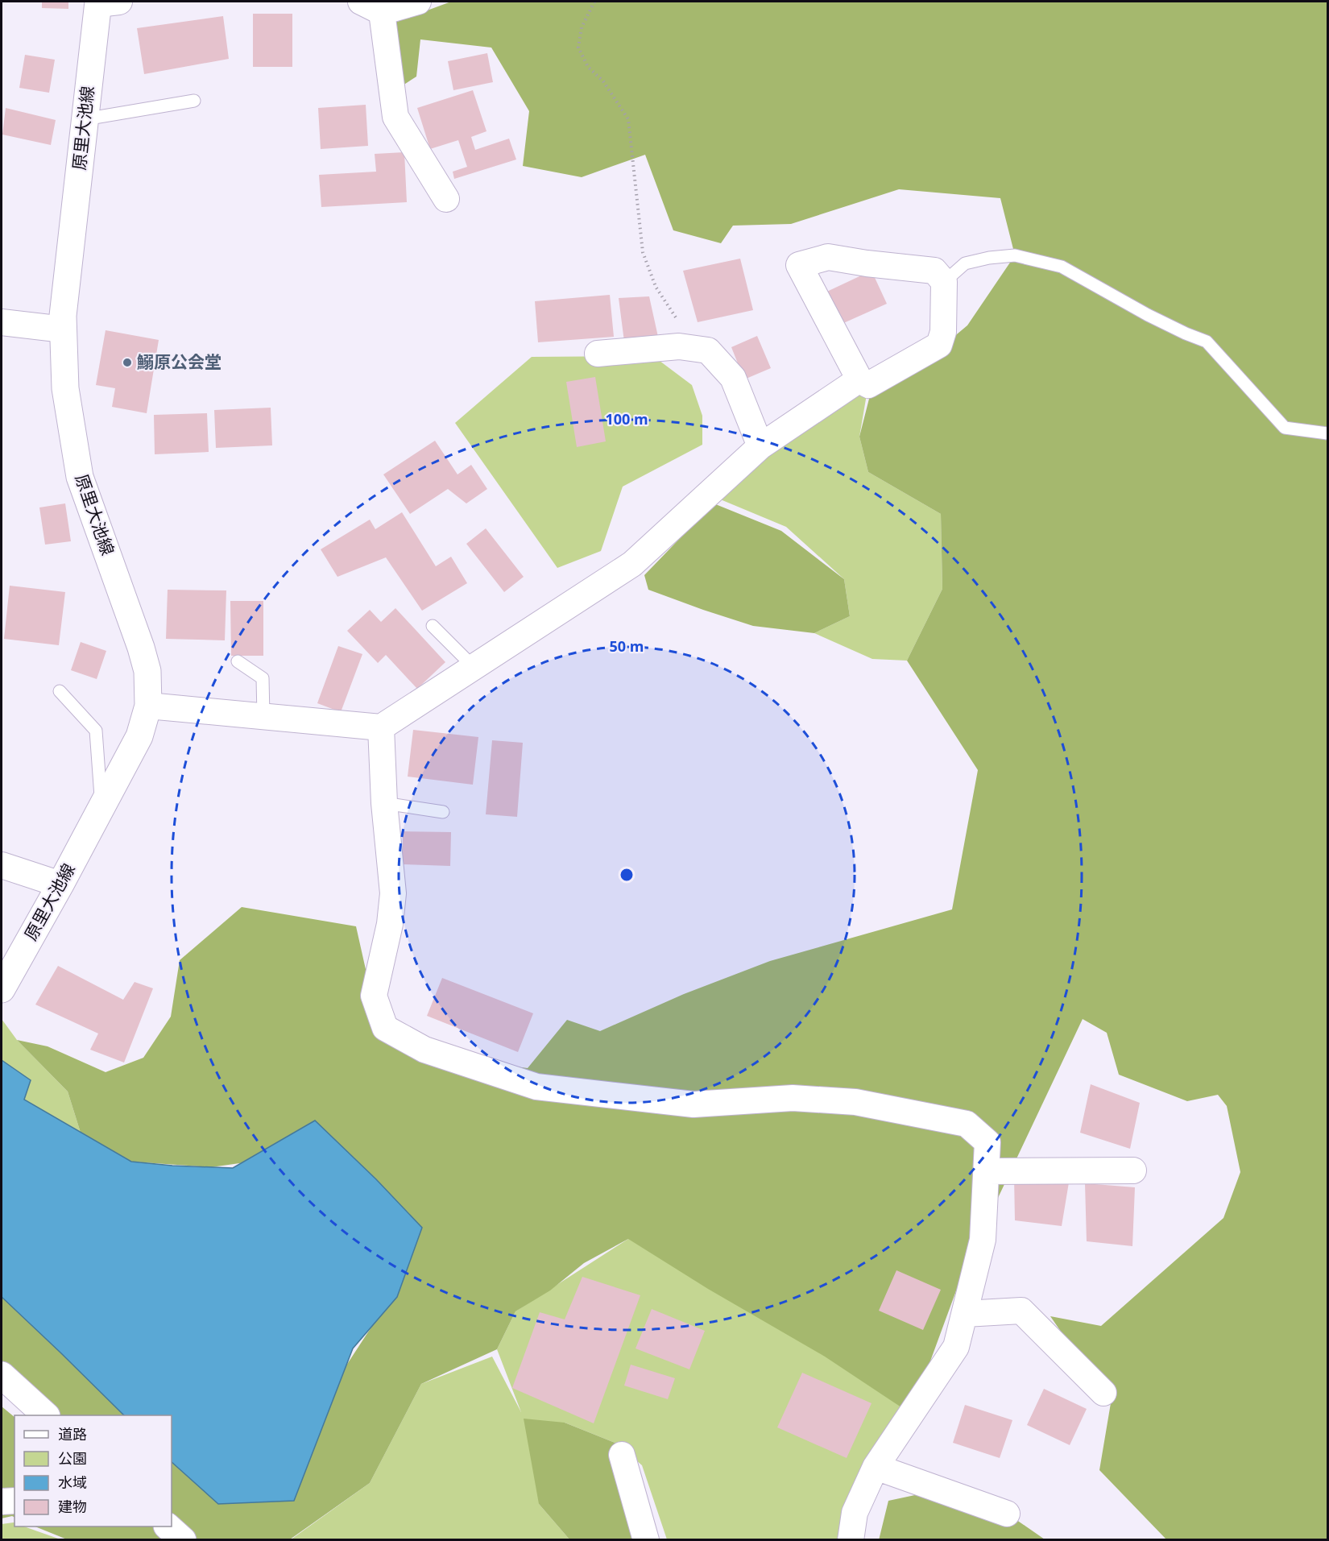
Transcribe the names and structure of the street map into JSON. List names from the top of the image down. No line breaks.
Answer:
{"streets":{"main road":["原里大池線"]},"places":["鰯原公会堂"],"legend":["道路","公園","水域","建物"],"rings":["100 m","50 m"]}
